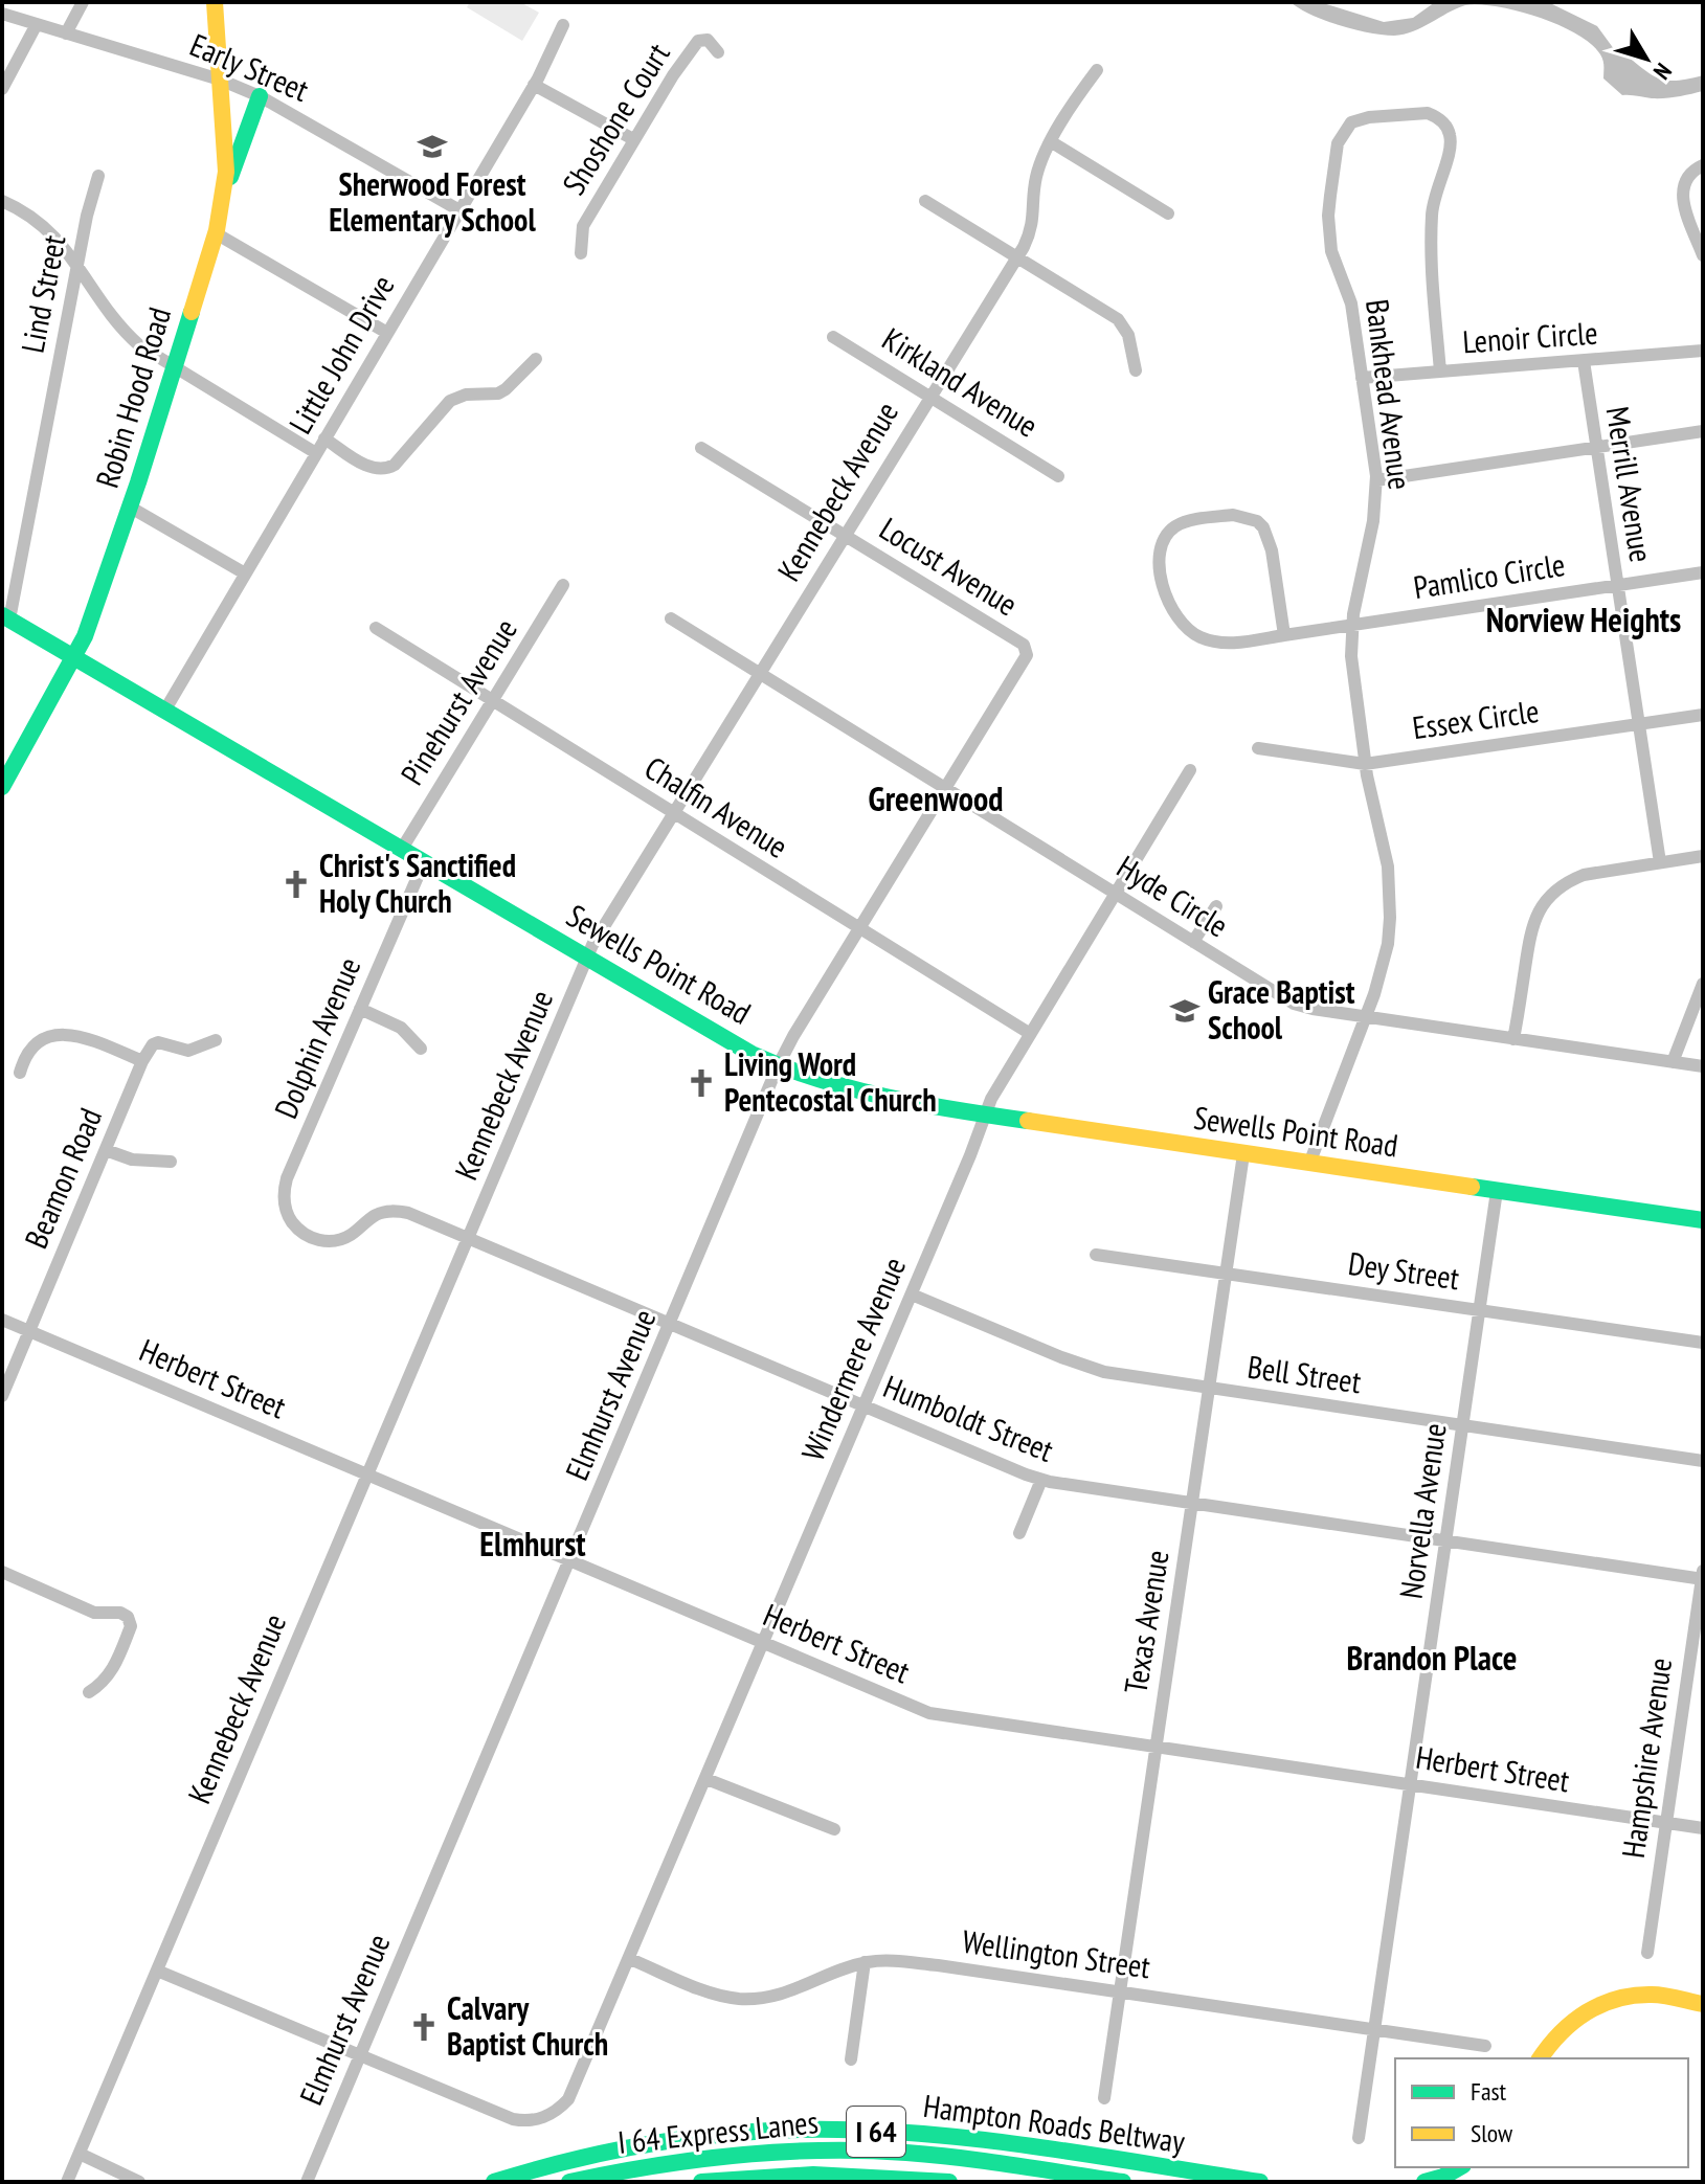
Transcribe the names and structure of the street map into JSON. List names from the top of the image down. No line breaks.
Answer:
{"streets":{"main road":["Robin Hood Road","Sewells Point Road","Hampton Roads Beltway","I 64","I 64 Express Lanes"],"street":["Early Street","Shoshone Court","Lind Street","Lenoir Circle","Little John Drive","Kirkland Avenue","Bankhead Avenue","Merrill Avenue","Kennebeck Avenue","Locust Avenue","Pamlico Circle","Pinehurst Avenue","Essex Circle","Chalfin Avenue","Hyde Circle","Dolphin Avenue","Beamon Road","Dey Street","Windermere Avenue","Bell Street","Herbert Street","Elmhurst Avenue","Humboldt Street","Norvella Avenue","Texas Avenue","Hampshire Avenue","Wellington Street"]},"crossings":[["Early Street","Little John Drive"],["Early Street","Robin Hood Road"],["Lind Street","Sewells Point Road"],["Lenoir Circle","Bankhead Avenue"],["Lenoir Circle","Merrill Avenue"],["Little John Drive","Sewells Point Road"],["Kirkland Avenue","Kennebeck Avenue"],["Bankhead Avenue","Pamlico Circle"],["Bankhead Avenue","Essex Circle"],["Bankhead Avenue","Hyde Circle"],["Bankhead Avenue","Sewells Point Road"],["Robin Hood Road","Sewells Point Road"],["Merrill Avenue","Pamlico Circle"],["Merrill Avenue","Essex Circle"],["Kennebeck Avenue","Locust Avenue"],["Kennebeck Avenue","Chalfin Avenue"],["Kennebeck Avenue","Hyde Circle"],["Kennebeck Avenue","Sewells Point Road"],["Kennebeck Avenue","Windermere Avenue"],["Kennebeck Avenue","Herbert Street"],["Kennebeck Avenue","Humboldt Street"],["Locust Avenue","Elmhurst Avenue"],["Pinehurst Avenue","Chalfin Avenue"],["Pinehurst Avenue","Sewells Point Road"],["Chalfin Avenue","Windermere Avenue"],["Chalfin Avenue","Elmhurst Avenue"],["Hyde Circle","Windermere Avenue"],["Hyde Circle","Elmhurst Avenue"],["Sewells Point Road","Dolphin Avenue"],["Sewells Point Road","Windermere Avenue"],["Sewells Point Road","Elmhurst Avenue"],["Sewells Point Road","Norvella Avenue"],["Sewells Point Road","Texas Avenue"],["Dolphin Avenue","Humboldt Street"],["Beamon Road","Herbert Street"],["Dey Street","Norvella Avenue"],["Dey Street","Texas Avenue"],["Windermere Avenue","Bell Street"],["Windermere Avenue","Herbert Street"],["Windermere Avenue","Elmhurst Avenue"],["Windermere Avenue","Humboldt Street"],["Windermere Avenue","Wellington Street"],["Bell Street","Norvella Avenue"],["Bell Street","Texas Avenue"],["Herbert Street","Elmhurst Avenue"],["Herbert Street","Norvella Avenue"],["Herbert Street","Texas Avenue"],["Herbert Street","Hampshire Avenue"],["Elmhurst Avenue","Humboldt Street"],["Humboldt Street","Norvella Avenue"],["Humboldt Street","Texas Avenue"],["Humboldt Street","Hampshire Avenue"],["Norvella Avenue","Wellington Street"],["Texas Avenue","Wellington Street"]],"districts":["Norview Heights","Greenwood","Elmhurst","Brandon Place"],"places":{"school or university":["Sherwood Forest Elementary School","Grace Baptist School"],"church":["Christ's Sanctified Holy Church","Living Word Pentecostal Church","Calvary Baptist Church"]},"legend":["Fast","Slow"],"north":"bottom right"}
